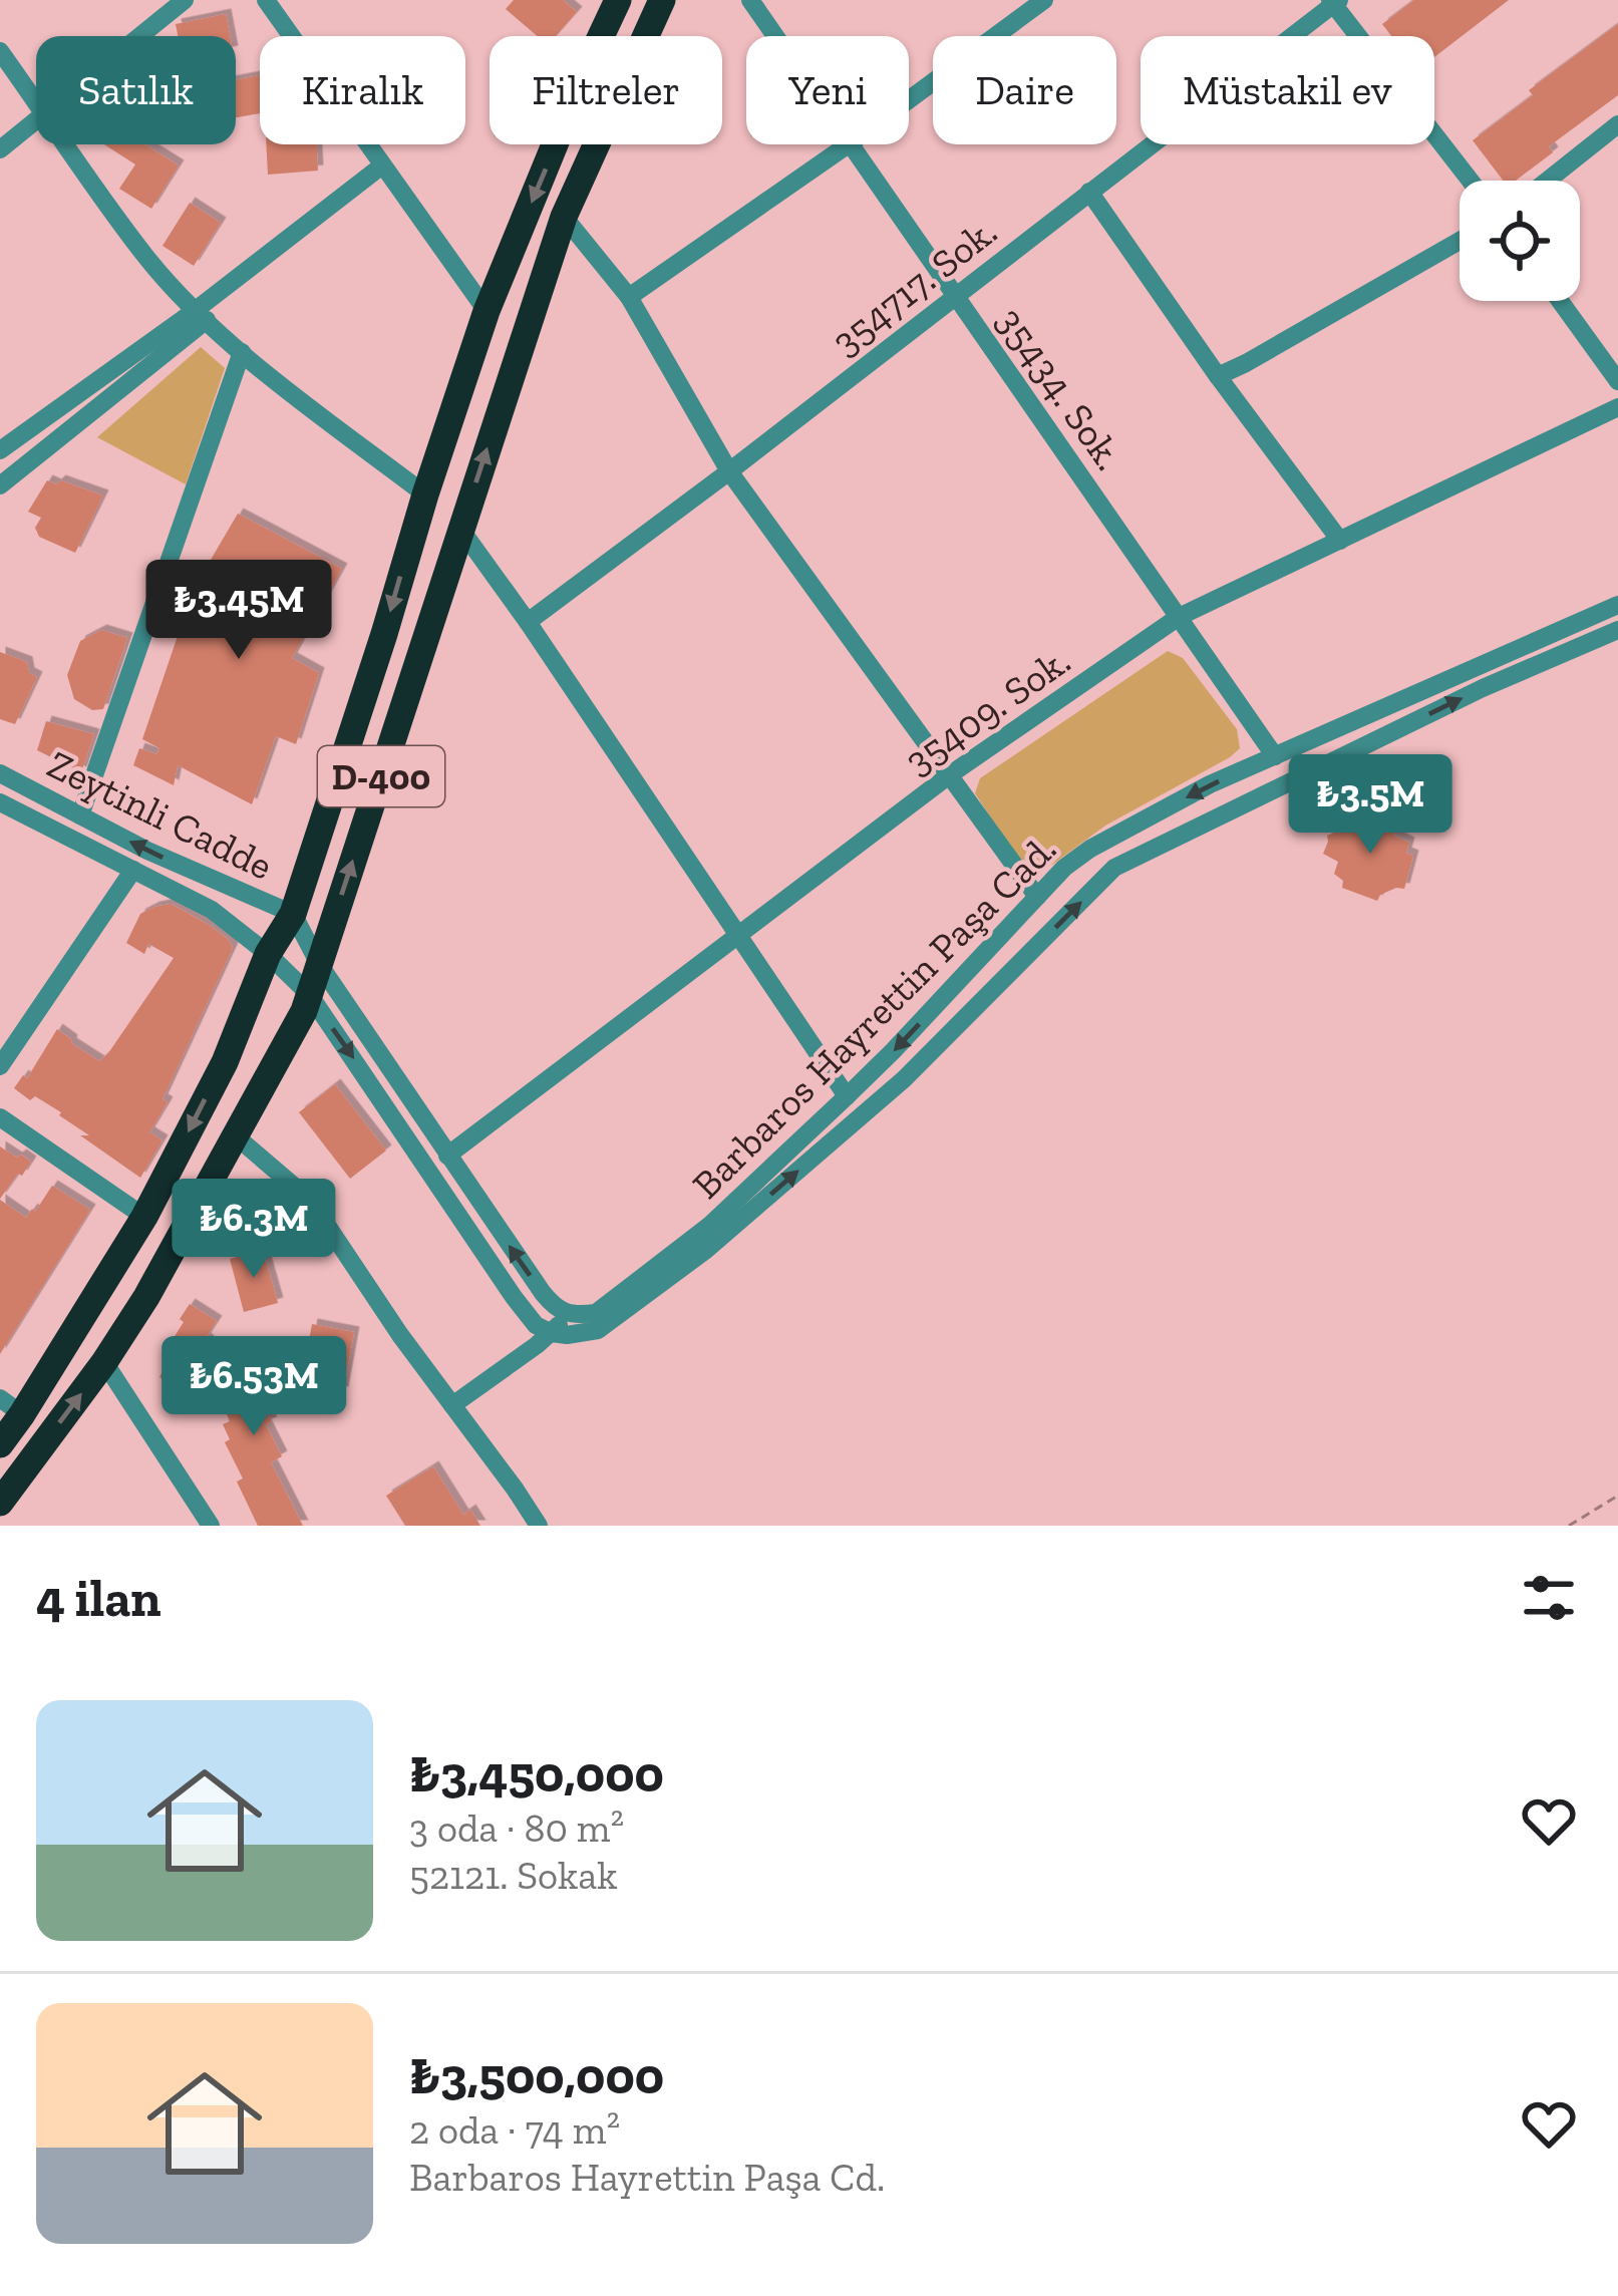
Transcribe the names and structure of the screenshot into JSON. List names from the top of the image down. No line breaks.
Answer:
{"streets":{"highway":["D-400"],"street":["354717. Sok.","35434. Sok.","35409. Sok.","Zeytinli Cadde","Barbaros Hayrettin Paşa Cad."]},"crossings":[["354717. Sok.","35434. Sok."],["35434. Sok.","35409. Sok."],["35434. Sok.","Barbaros Hayrettin Paşa Cad."],["D-400","Zeytinli Cadde"]],"page":{"chip":["Satılık","Kiralık","Filtreler","Yeni","Daire","Müstakil ev"],"price":["₺3.45M","₺3.5M","₺6.3M","₺6.53M"],"heading":"4 ilan","list":[{"name":"₺3,450,000","note":"3 oda · 80 m² · 52121. Sokak"},{"name":"₺3,500,000","note":"2 oda · 74 m² · Barbaros Hayrettin Paşa Cd."}]}}
